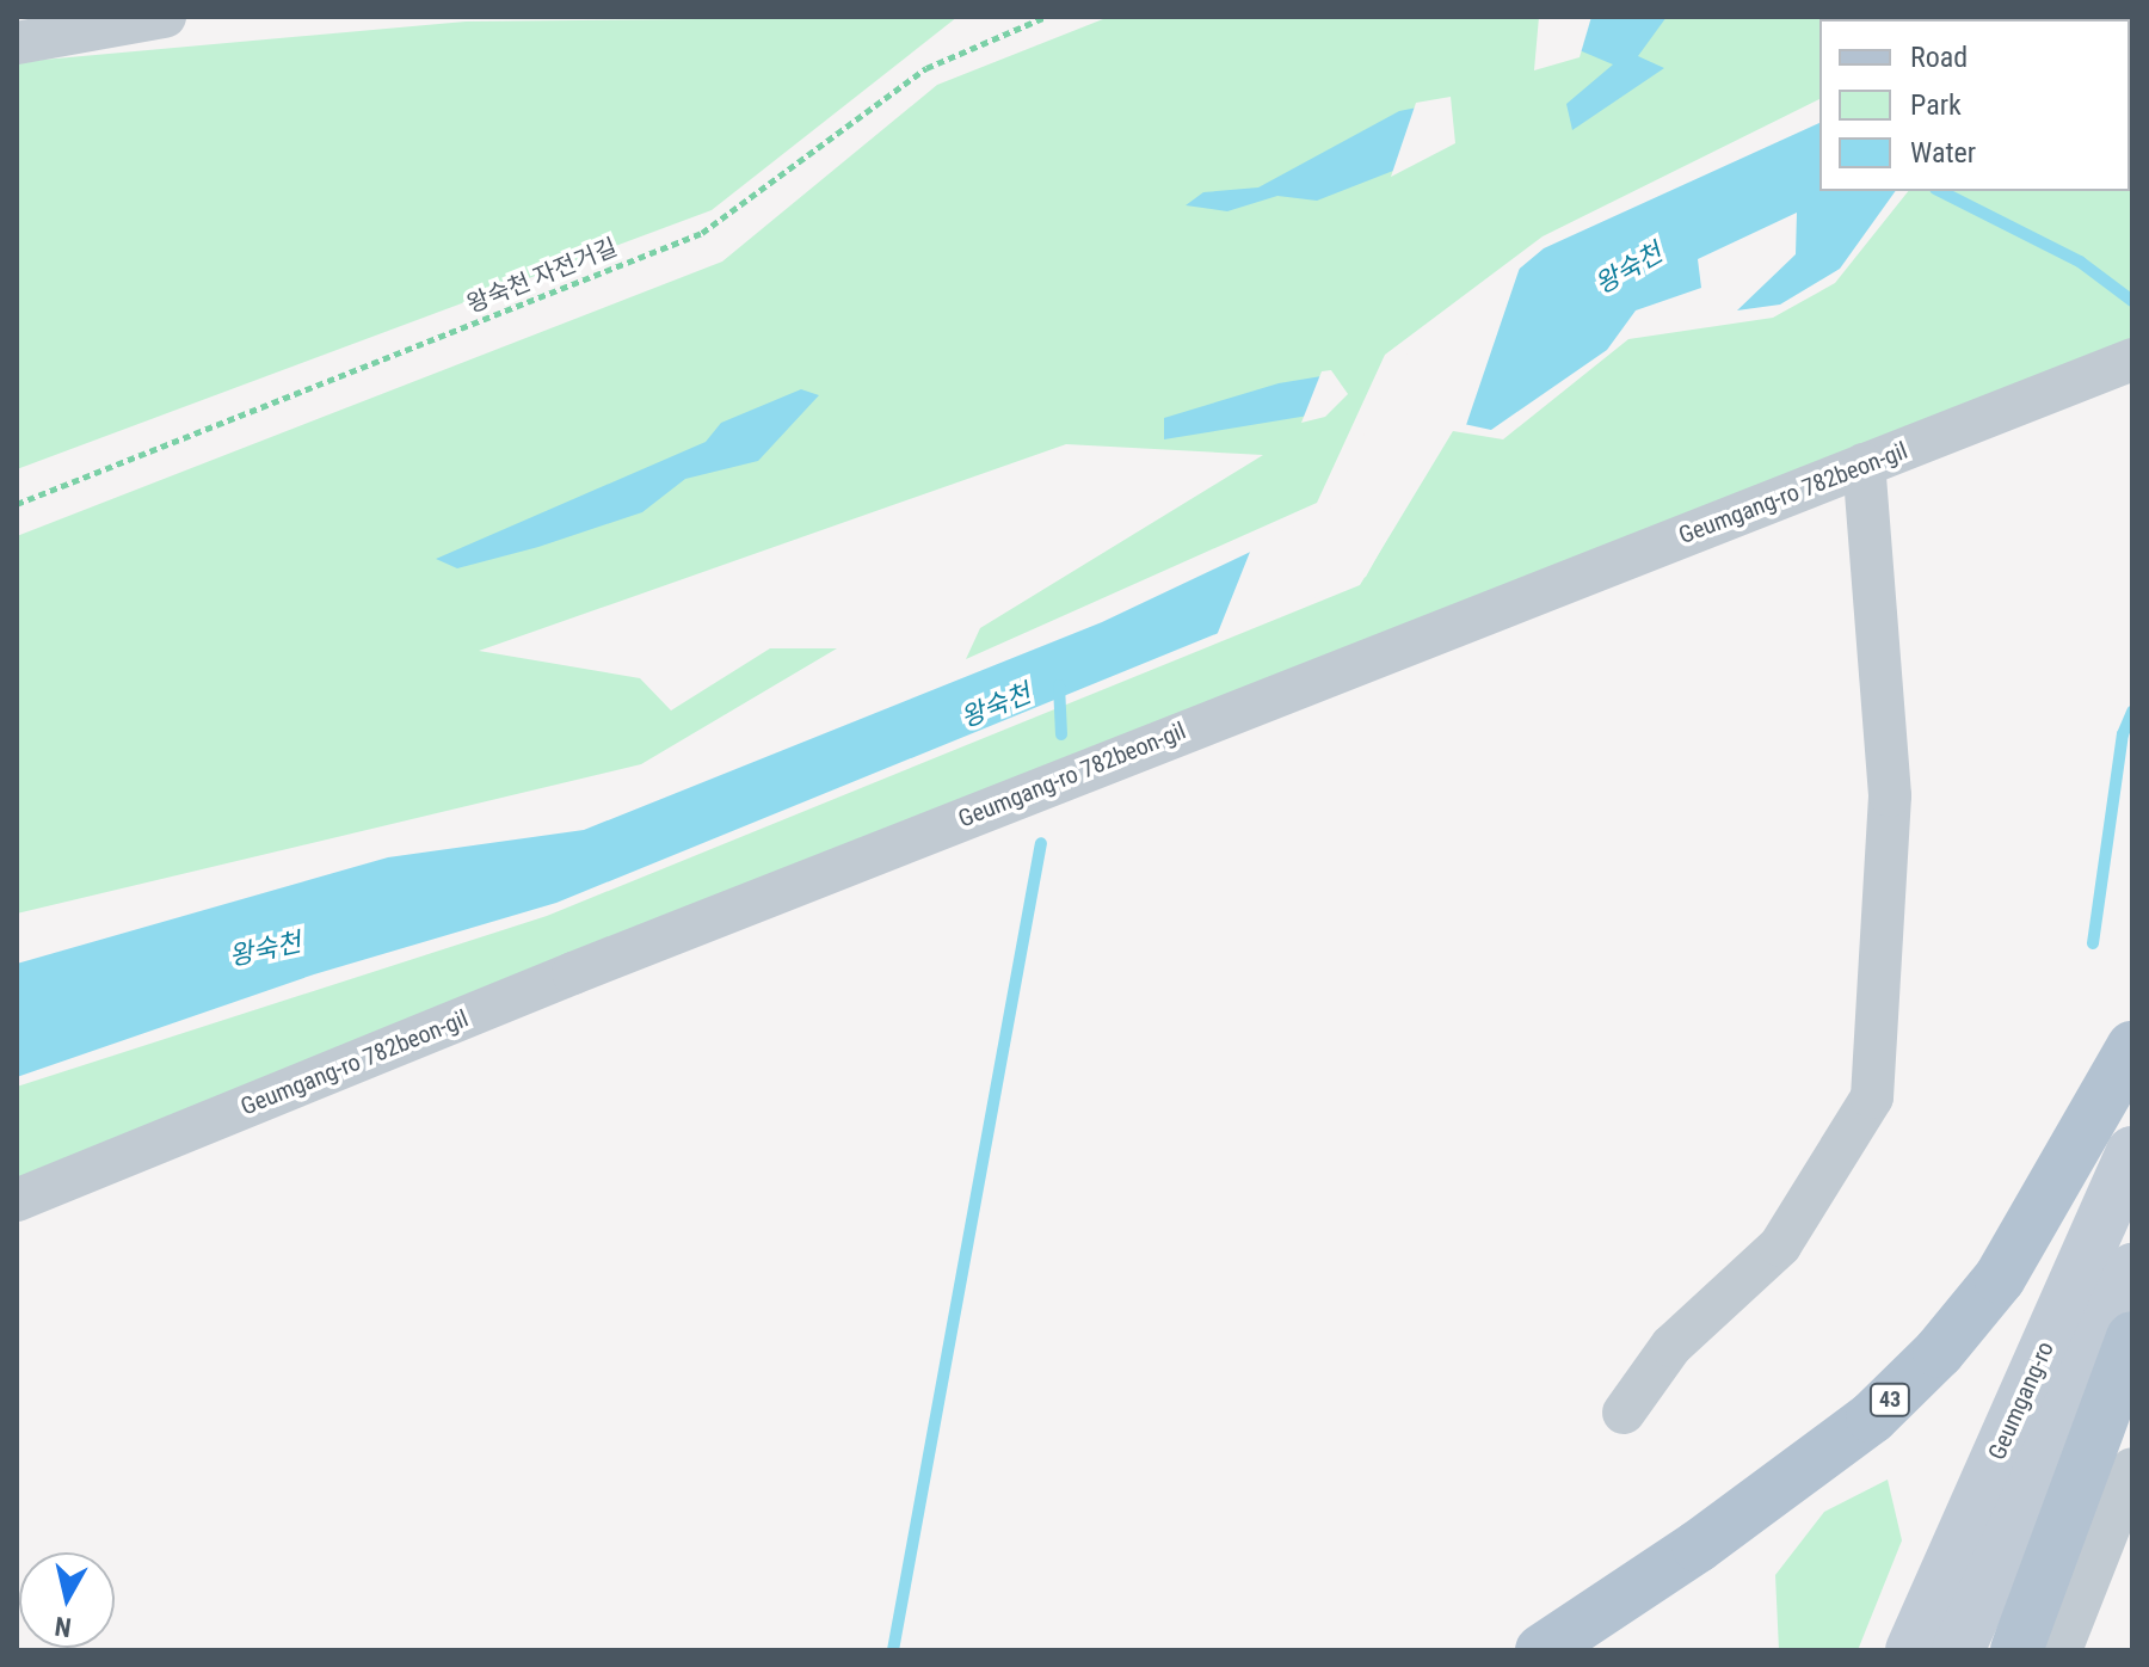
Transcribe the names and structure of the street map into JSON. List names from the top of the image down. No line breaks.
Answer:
{"streets":{"main road":["43"],"street":["Geumgang-ro 782beon-gil","Geumgang-ro"],"path":["왕숙천 자전거길"]},"water":["왕숙천"],"legend":["Road","Park","Water"],"north":"bottom"}
